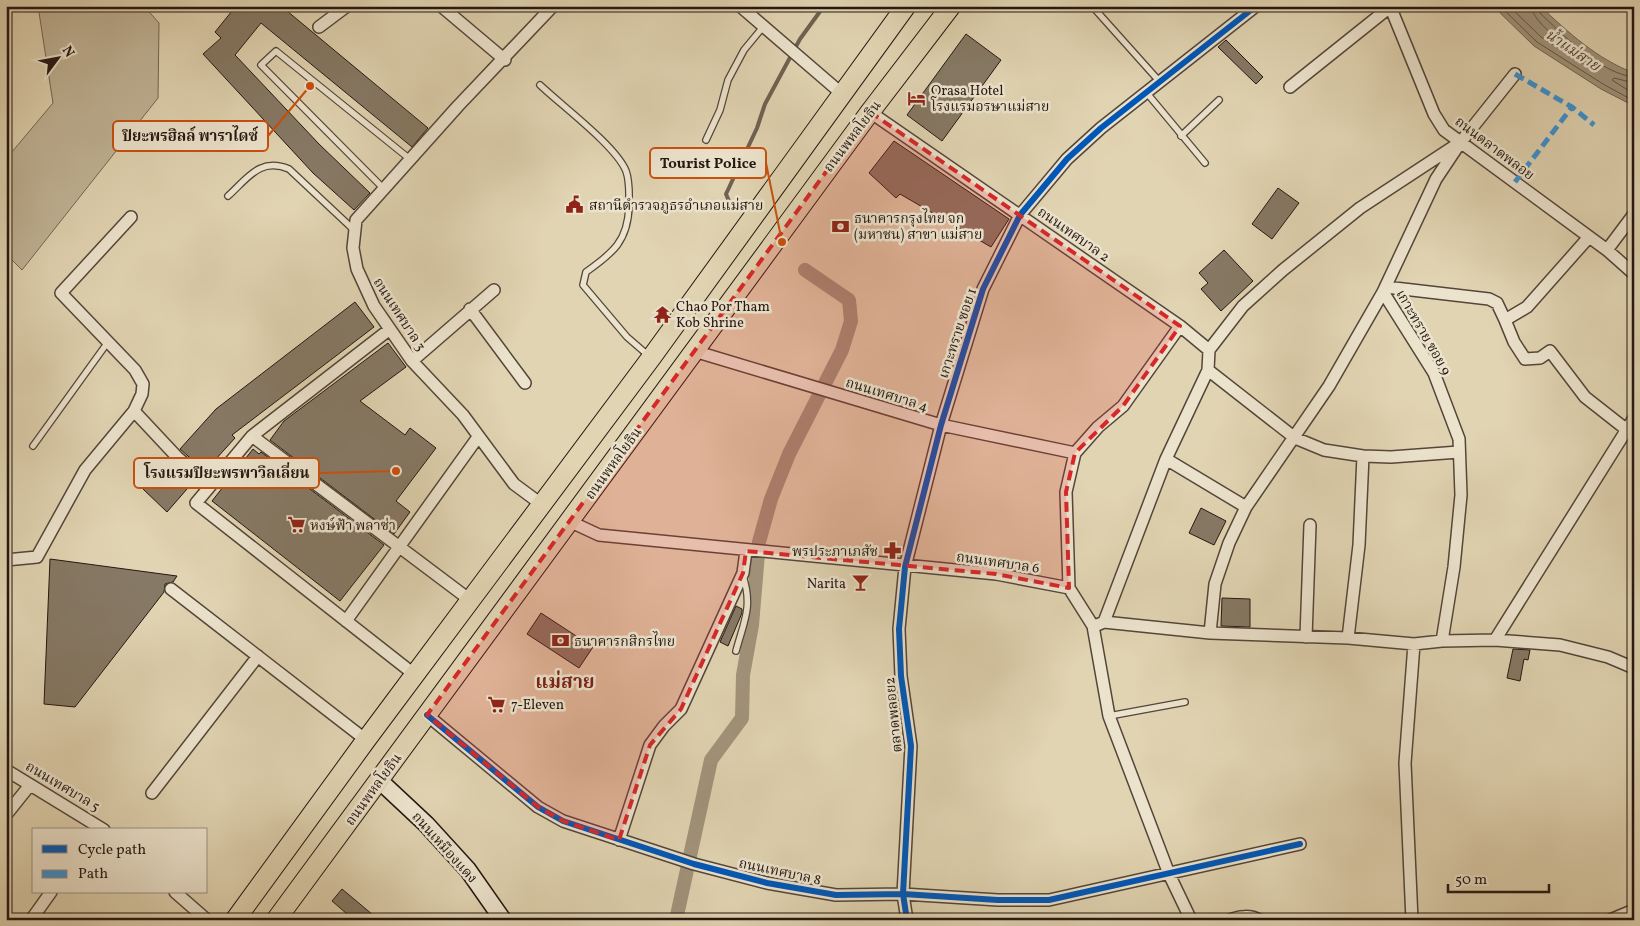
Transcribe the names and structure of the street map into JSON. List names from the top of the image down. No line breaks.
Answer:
{"streets":{"main road":["ถนนพหลโยธิน"],"street":["ถนนตลาดพลอย","ถนนเทศบาล 2","ถนนเทศบาล 3","เกาะทราย ซอย 9","เกาะทราย ซอย 1","ถนนเทศบาล 4","ถนนเทศบาล 6","ตลาดพลอย2","ถนนเทศบาล 5","ถนนเหมืองแดง","ถนนเทศบาล 8"]},"crossings":[["ถนนพหลโยธิน","ถนนเทศบาล 2"],["ถนนพหลโยธิน","ถนนเทศบาล 4"],["ถนนพหลโยธิน","ถนนเทศบาล 6"],["ถนนพหลโยธิน","ถนนเหมืองแดง"],["ถนนพหลโยธิน","ถนนเทศบาล 8"],["ถนนตลาดพลอย","เกาะทราย ซอย 9"],["ถนนเทศบาล 2","เกาะทราย ซอย 1"],["เกาะทราย ซอย 1","ถนนเทศบาล 4"],["เกาะทราย ซอย 1","ถนนเทศบาล 6"],["เกาะทราย ซอย 1","ตลาดพลอย2"],["ถนนเทศบาล 6","ตลาดพลอย2"],["ตลาดพลอย2","ถนนเทศบาล 8"]],"districts":["แม่สาย"],"water":["น้ำแม่สาย"],"places":{"other":["ปิยะพรฮิลล์ พาราไดซ์","Tourist Police","โรงแรมปิยะพรพาวิลเลี่ยน"],"hotel":["Orasa Hotel โรงแรมอรษาแม่สาย"],"public building":["สถานีตำรวจภูธรอำเภอแม่สาย"],"bank":["ธนาคารกรุงไทย จก (มหาชน) สาขา แม่สาย","ธนาคารกสิกรไทย"],"temple":["Chao Por Tham Kob Shrine"],"supermarket":["หงษ์ฟ้า พลาซ่า","7-Eleven"],"pharmacy":["พรประภาเภสัช"],"bar":["Narita"]},"legend":["Cycle path","Path"],"scale_bar":"50 m","north":"top right"}
